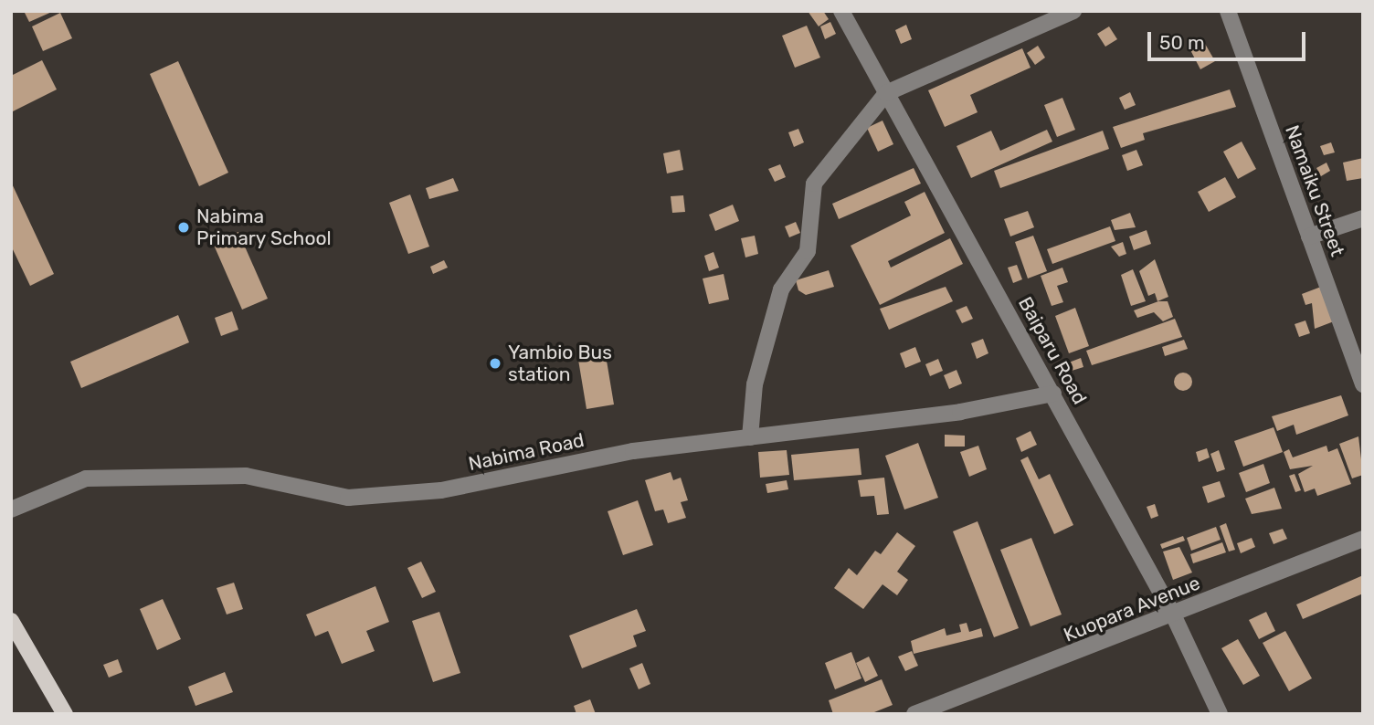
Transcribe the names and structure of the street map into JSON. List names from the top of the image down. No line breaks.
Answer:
{"streets":{"street":["Namaiku Street","Baiparu Road","Nabima Road","Kuopara Avenue"]},"crossings":[["Baiparu Road","Nabima Road"],["Baiparu Road","Kuopara Avenue"]],"places":["Nabima Primary School","Yambio Bus station"],"scale_bar":"50 m"}
